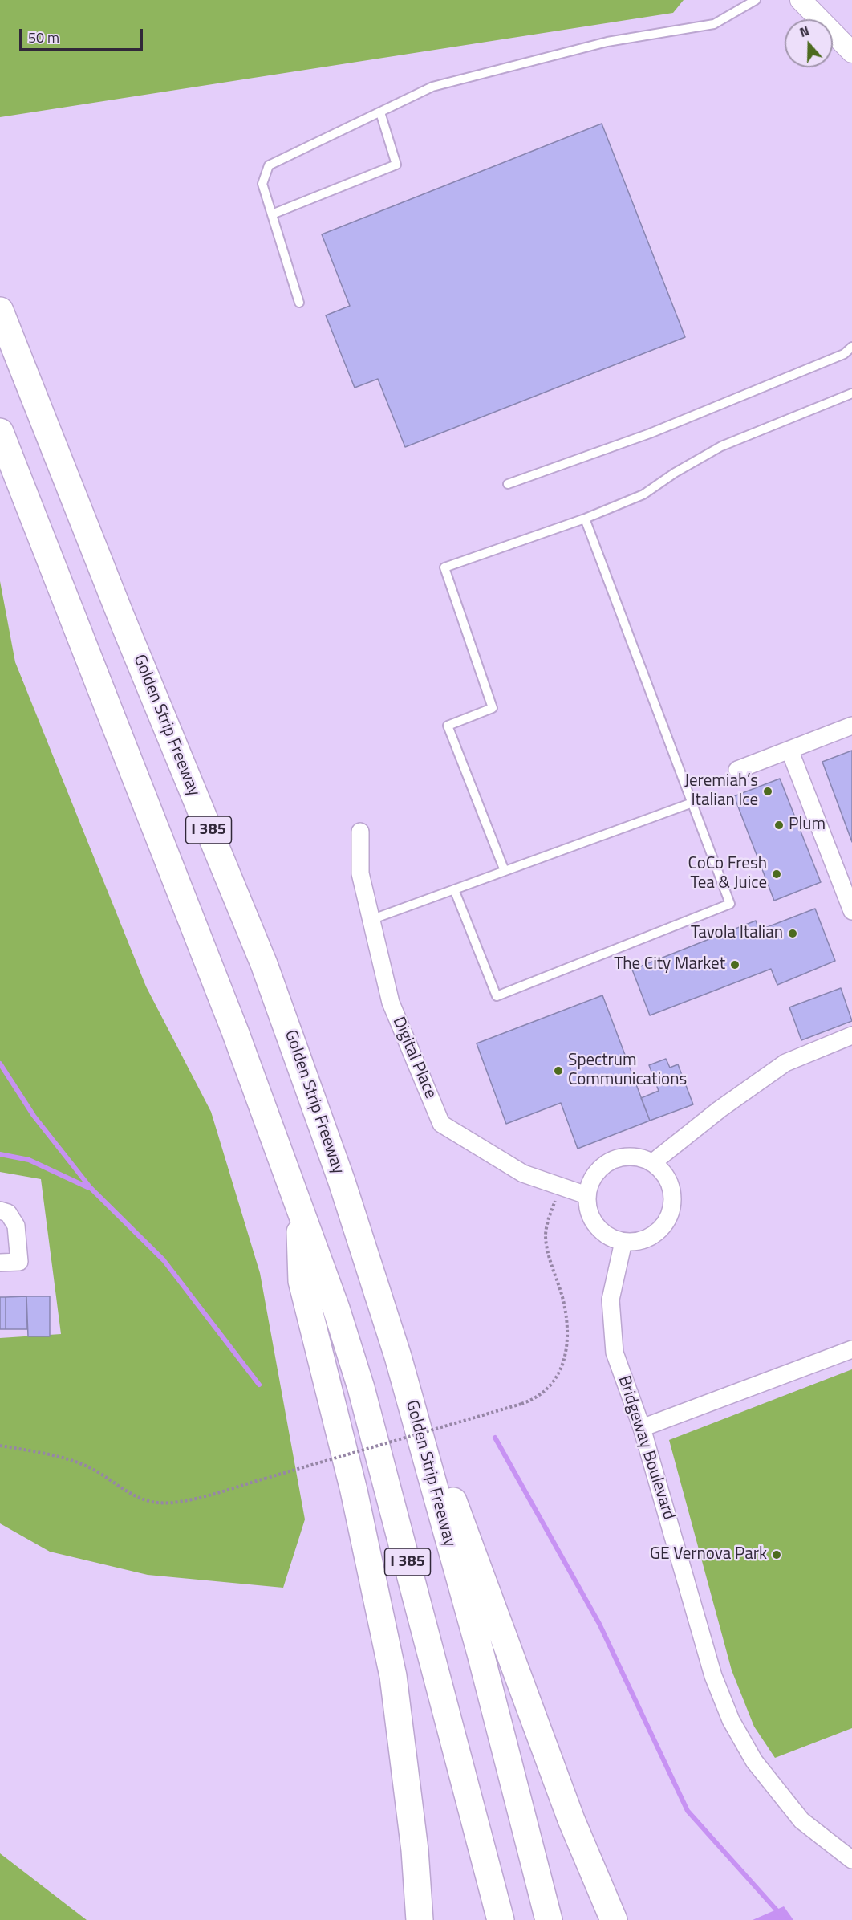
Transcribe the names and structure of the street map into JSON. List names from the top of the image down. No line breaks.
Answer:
{"streets":{"highway":["Golden Strip Freeway","I 385"],"street":["Digital Place","Bridgeway Boulevard"]},"crossings":[["Digital Place","Bridgeway Boulevard"]],"places":["Jeremiah’s Italian Ice","Plum","CoCo Fresh Tea & Juice","Tavola Italian","The City Market","Spectrum Communications","GE Vernova Park"],"scale_bar":"50 m","north":"top"}
